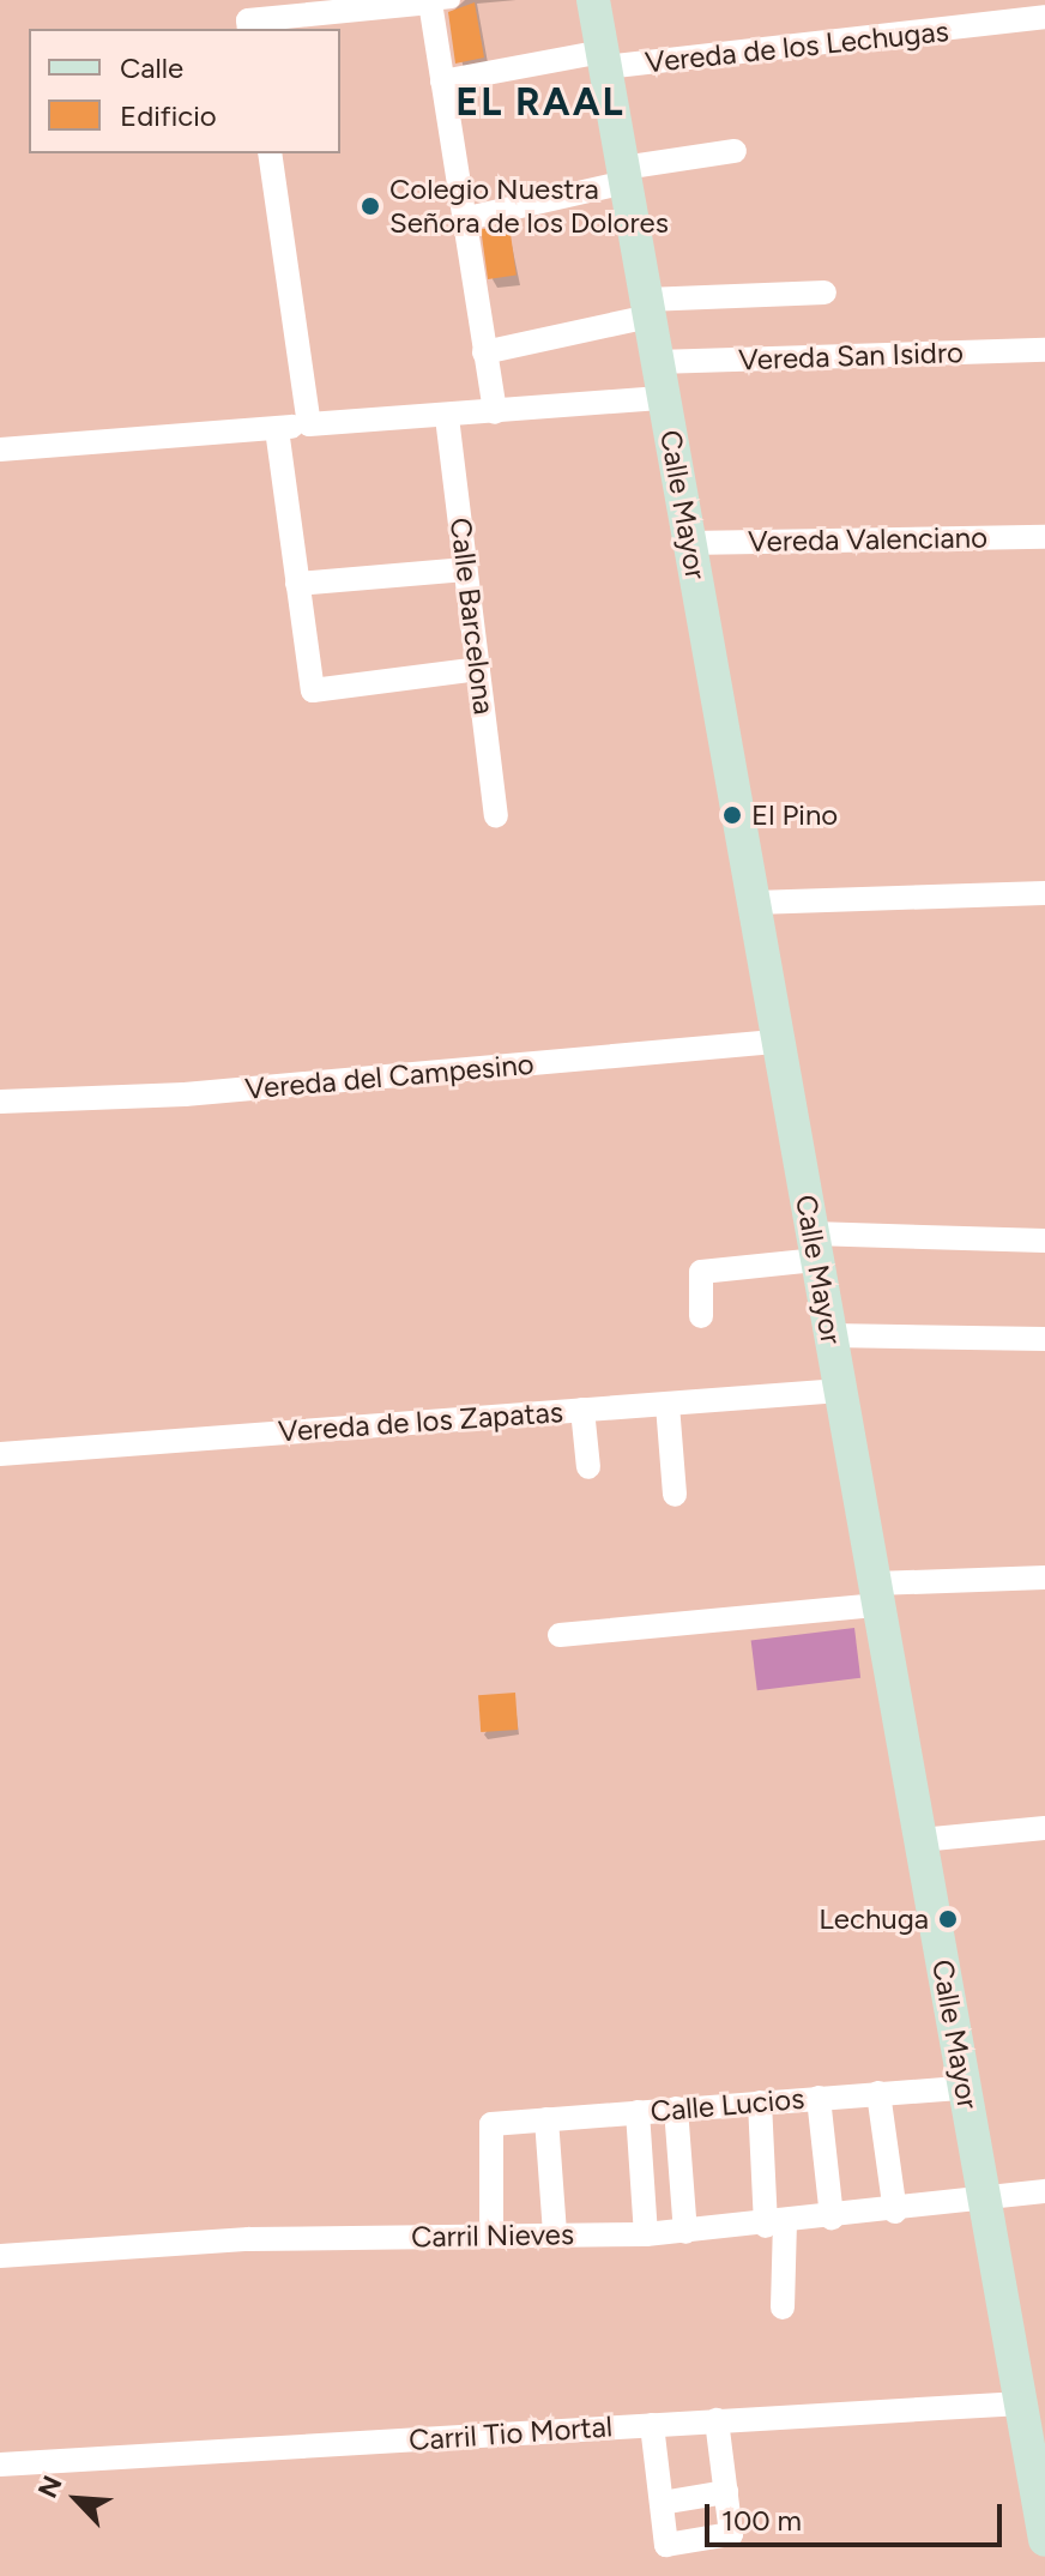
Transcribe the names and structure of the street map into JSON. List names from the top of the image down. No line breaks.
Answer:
{"streets":{"main road":["Calle Mayor"],"street":["Vereda de los Lechugas","Vereda San Isidro","Vereda Valenciano","Calle Barcelona","Vereda del Campesino","Vereda de los Zapatas","Calle Lucios","Carril Nieves","Carril Tio Mortal"]},"crossings":[["Vereda de los Lechugas","Calle Mayor"],["Vereda San Isidro","Calle Mayor"],["Calle Mayor","Vereda Valenciano"],["Calle Mayor","Vereda del Campesino"],["Calle Mayor","Vereda de los Zapatas"],["Calle Mayor","Calle Lucios"],["Calle Mayor","Carril Nieves"],["Calle Mayor","Carril Tio Mortal"],["Calle Lucios","Carril Nieves"]],"districts":["EL RAAL"],"places":["Colegio Nuestra Señora de los Dolores","El Pino","Lechuga"],"legend":["Calle","Edificio"],"scale_bar":"100 m","north":"top left"}
